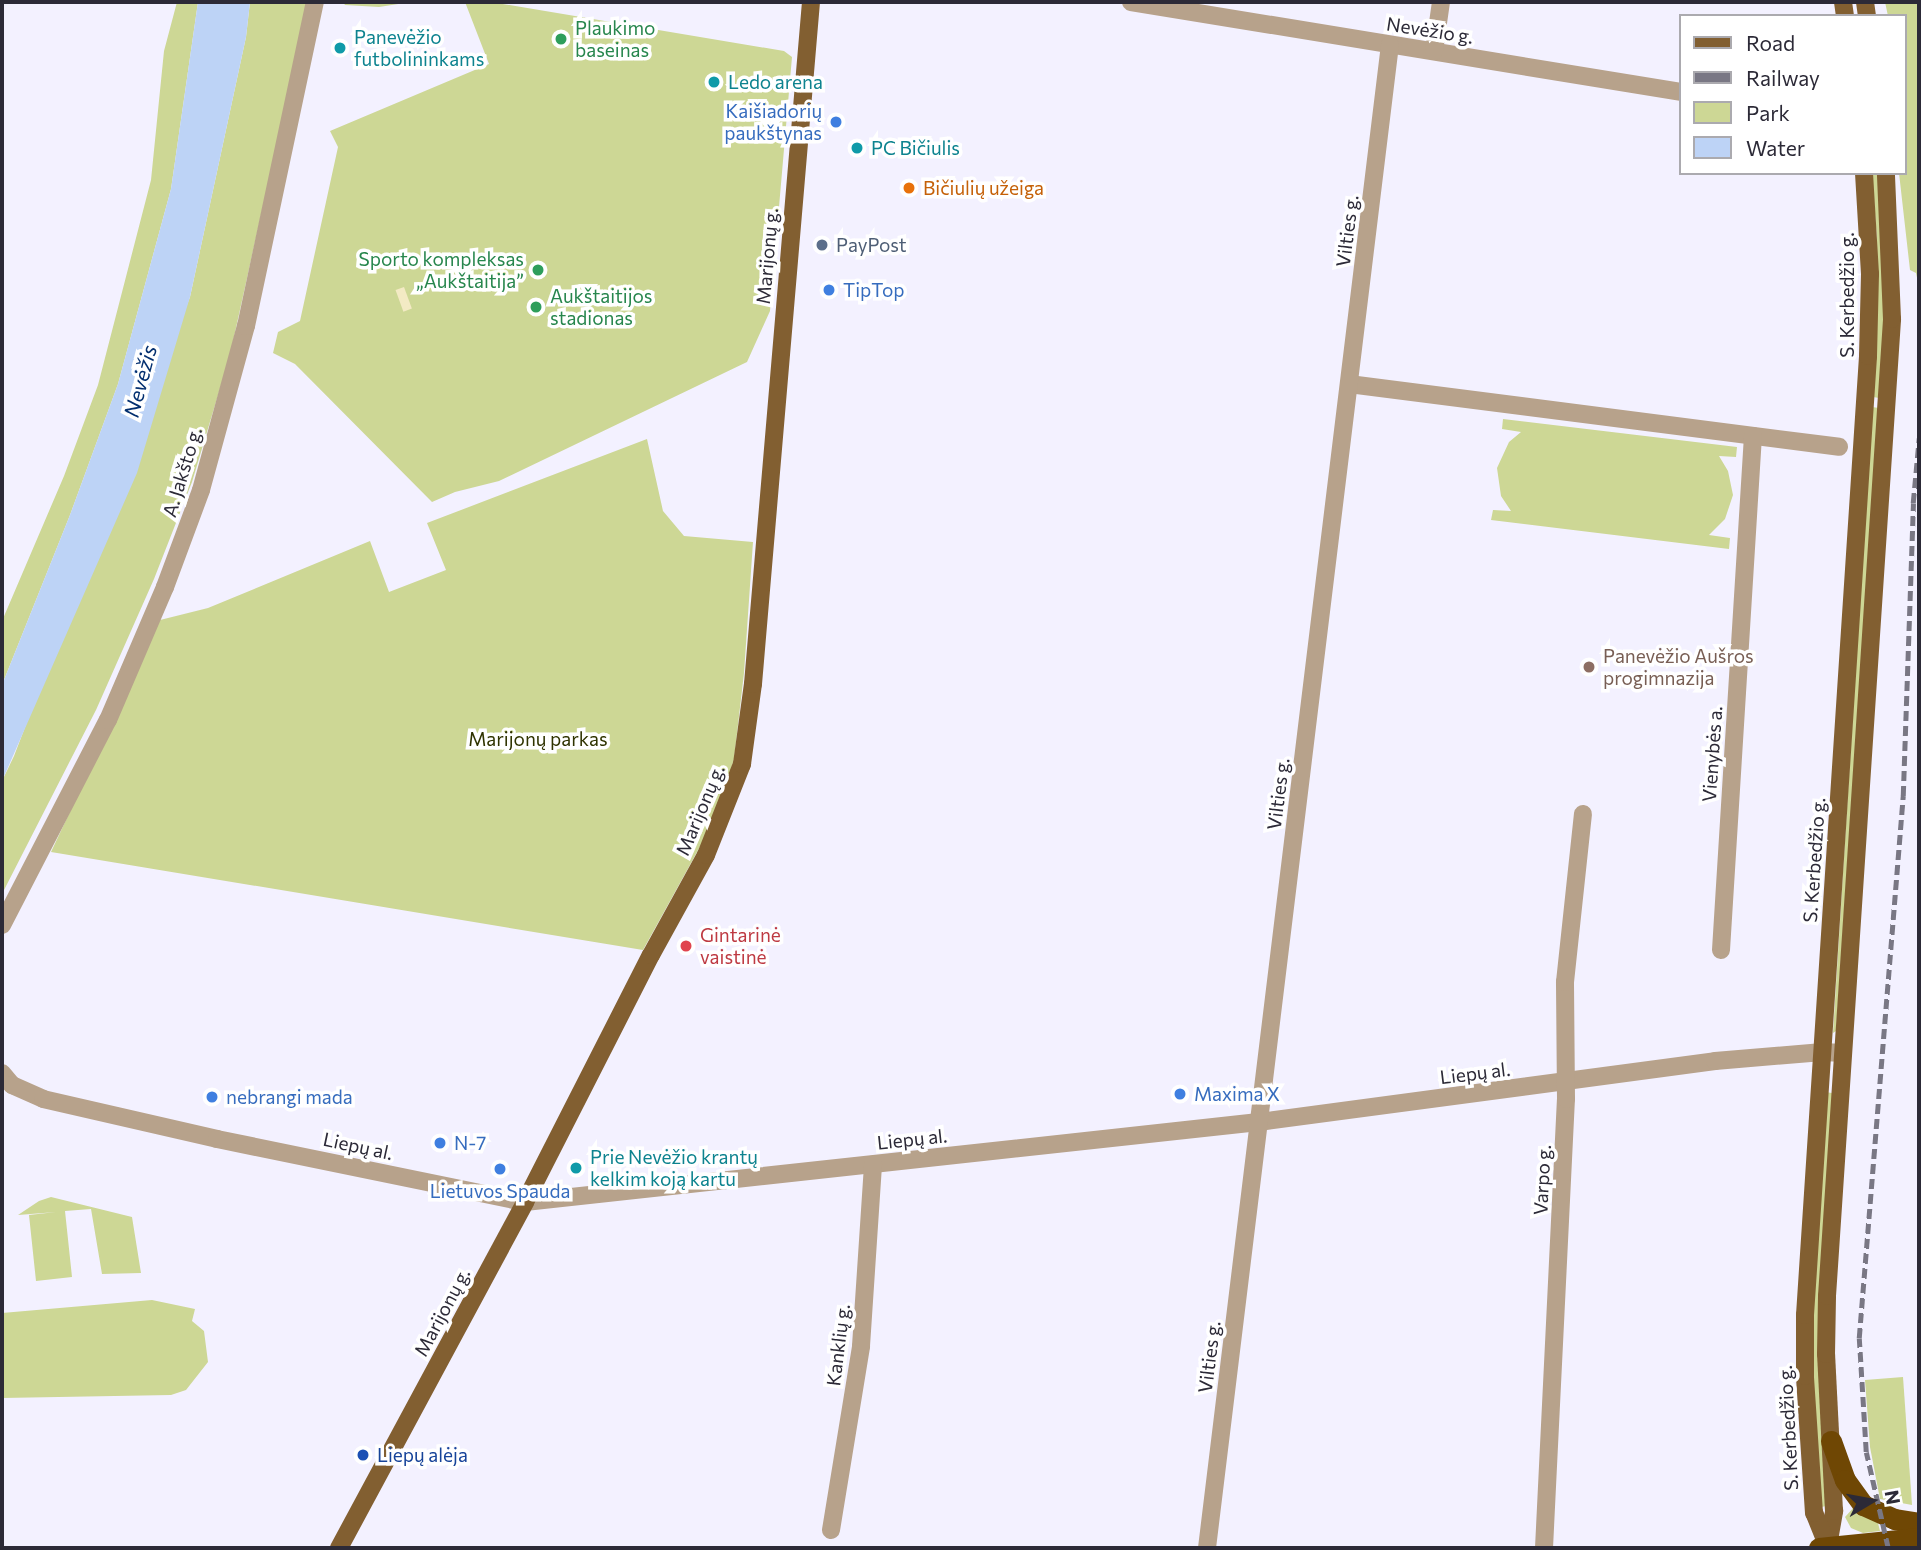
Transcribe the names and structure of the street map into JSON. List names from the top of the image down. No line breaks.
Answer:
{"streets":{"main road":["Marijonų g.","S. Kerbedžio g."],"street":["Nevėžio g.","Vilties g.","A. Jakšto g.","Vienybės a.","Liepų al.","Varpo g.","Kanklių g."]},"crossings":[["Nevėžio g.","Vilties g."],["Vilties g.","Liepų al."],["Marijonų g.","Liepų al."],["S. Kerbedžio g.","Liepų al."],["Liepų al.","Varpo g."],["Liepų al.","Kanklių g."]],"water":["Nevėžis"],"parks":["Marijonų parkas"],"places":["Plaukimo baseinas","Panevėžio futbolininkams","Ledo arena","Kaišiadorių paukštynas","PC Bičiulis","Bičiulių užeiga","PayPost","Sporto kompleksas „Aukštaitija”","TipTop","Aukštaitijos stadionas","Panevėžio Aušros progimnazija","Gintarinė vaistinė","Maxima X","nebrangi mada","N-7","Prie Nevėžio krantų kelkim koją kartu","Lietuvos Spauda","Liepų alėja"],"legend":["Road","Railway","Park","Water"],"north":"right"}
